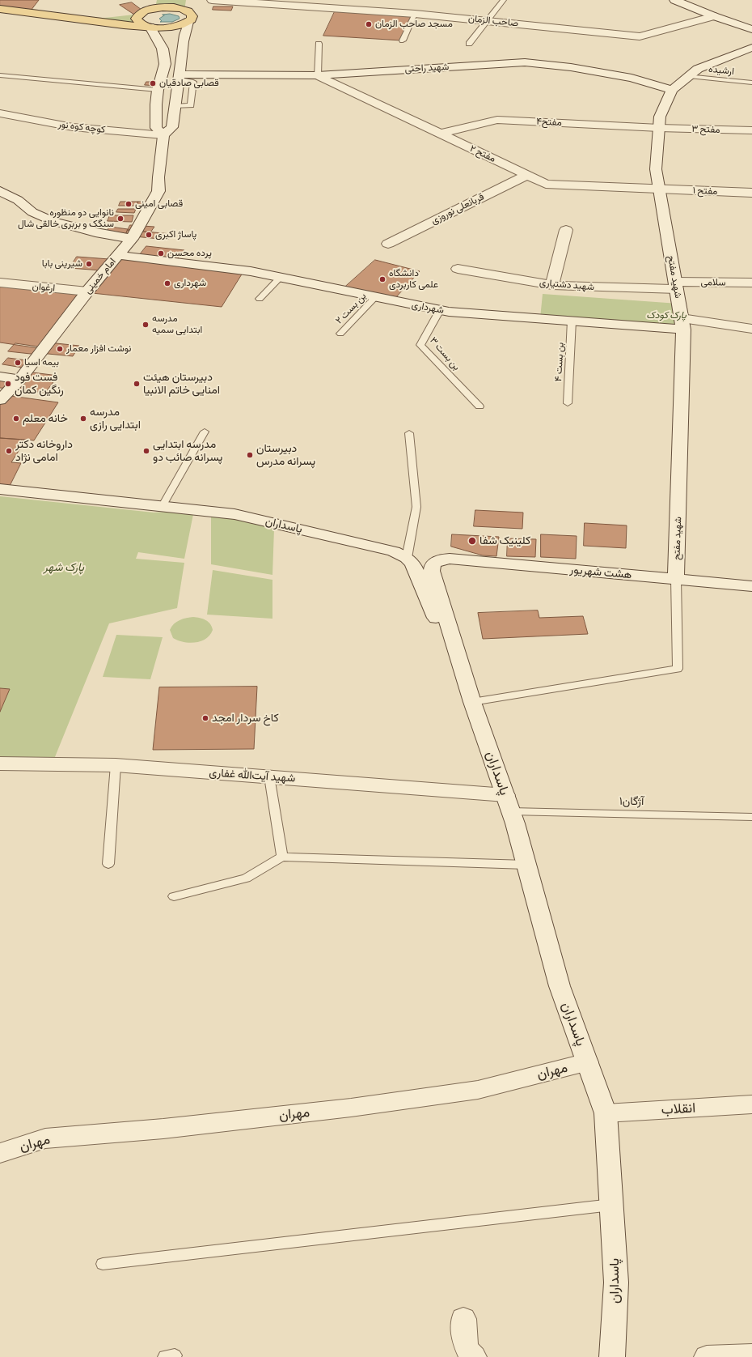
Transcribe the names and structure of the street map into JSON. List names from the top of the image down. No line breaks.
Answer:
{"streets":{"street":["صاحب الزمان","شهید راحتی","مفتح۴","کوچه کوه نور","مفتح ۳","مفتح ۲","مفتح ۱","قربانعلی نوروزی","امام خمینی","شهید مفتح","سلامی","شهید دشتیاری","ارغوان","شهرداری","پاسداران","هشت شهریور","شهید آیت‌الله غفاری","مهران","انقلاب"],"lane":["ارشیده","بن بست ۲","بن بست ۳","بن بست ۴","۱آژگان"]},"crossings":[["شهید راحتی","مفتح ۲"],["شهید راحتی","شهید مفتح"],["ارشیده","شهید مفتح"],["مفتح۴","مفتح ۳"],["مفتح۴","مفتح ۲"],["مفتح۴","شهید مفتح"],["کوچه کوه نور","امام خمینی"],["مفتح ۳","شهید مفتح"],["مفتح ۲","مفتح ۱"],["مفتح ۲","قربانعلی نوروزی"],["مفتح ۲","شهید مفتح"],["مفتح ۱","شهید مفتح"],["امام خمینی","ارغوان"],["امام خمینی","شهرداری"],["شهید مفتح","سلامی"],["شهید مفتح","شهید دشتیاری"],["شهید مفتح","شهرداری"],["شهید مفتح","هشت شهریور"],["سلامی","شهید دشتیاری"],["شهرداری","بن بست ۲"],["شهرداری","بن بست ۳"],["شهرداری","بن بست ۴"],["پاسداران","هشت شهریور"],["پاسداران","شهید آیت‌الله غفاری"],["پاسداران","۱آژگان"],["پاسداران","مهران"],["پاسداران","انقلاب"],["شهید آیت‌الله غفاری","۱آژگان"]],"parks":["پارک کودک","پارک شهر"],"places":["مسجد صاحب الزمان","قصابی صادقیان","قصابی امینی","نانوایی دو منظوره سنگک و بربری خالقی شال","پاساژ اکبری","پرده محسن","شیرینی بابا","دانشگاه علمی کاربردی","شهرداری","مدرسه ابتدایی سمیه","نوشت افزار معمار","بیمه اسیا","فست فود رنگین کمان","دبیرستان هیئت امنایی خاتم الانبیا","خانه معلم","مدرسه ابتدایی رازی","داروخانه دکتر امامی نژاد","مدرسه ابتدایی پسرانه صائب دو","دبیرستان پسرانه مدرس","کلینیک شفا","کاخ سردار امجد"]}
